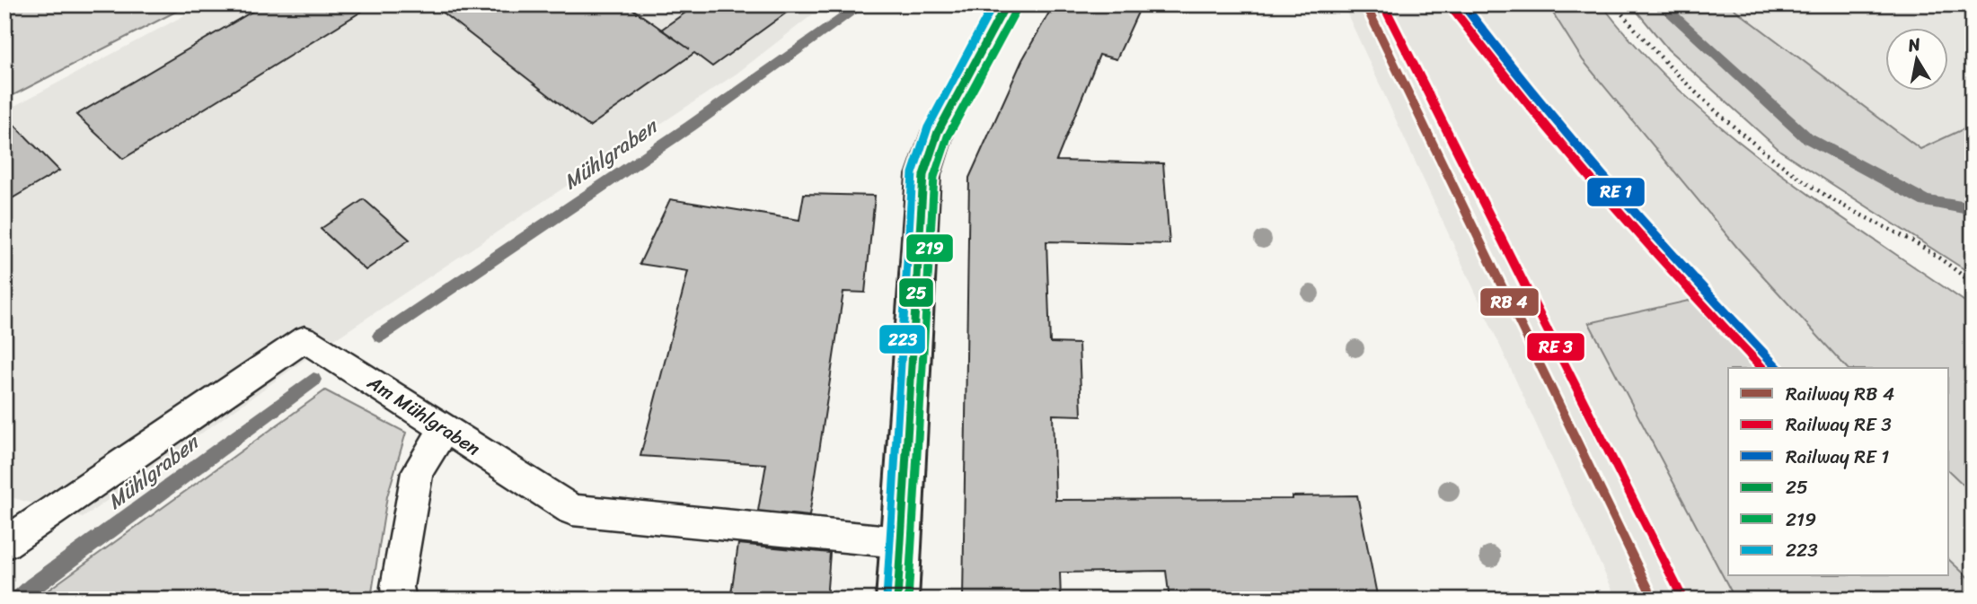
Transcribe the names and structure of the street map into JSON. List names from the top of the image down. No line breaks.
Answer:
{"streets":{"lane":["Am Mühlgraben"]},"water":["Mühlgraben"],"lines":["transit line 25","transit line 223","transit line 219"],"legend":["Railway RB 4","Railway RE 3","Railway RE 1","25","219","223"],"north":"top"}
